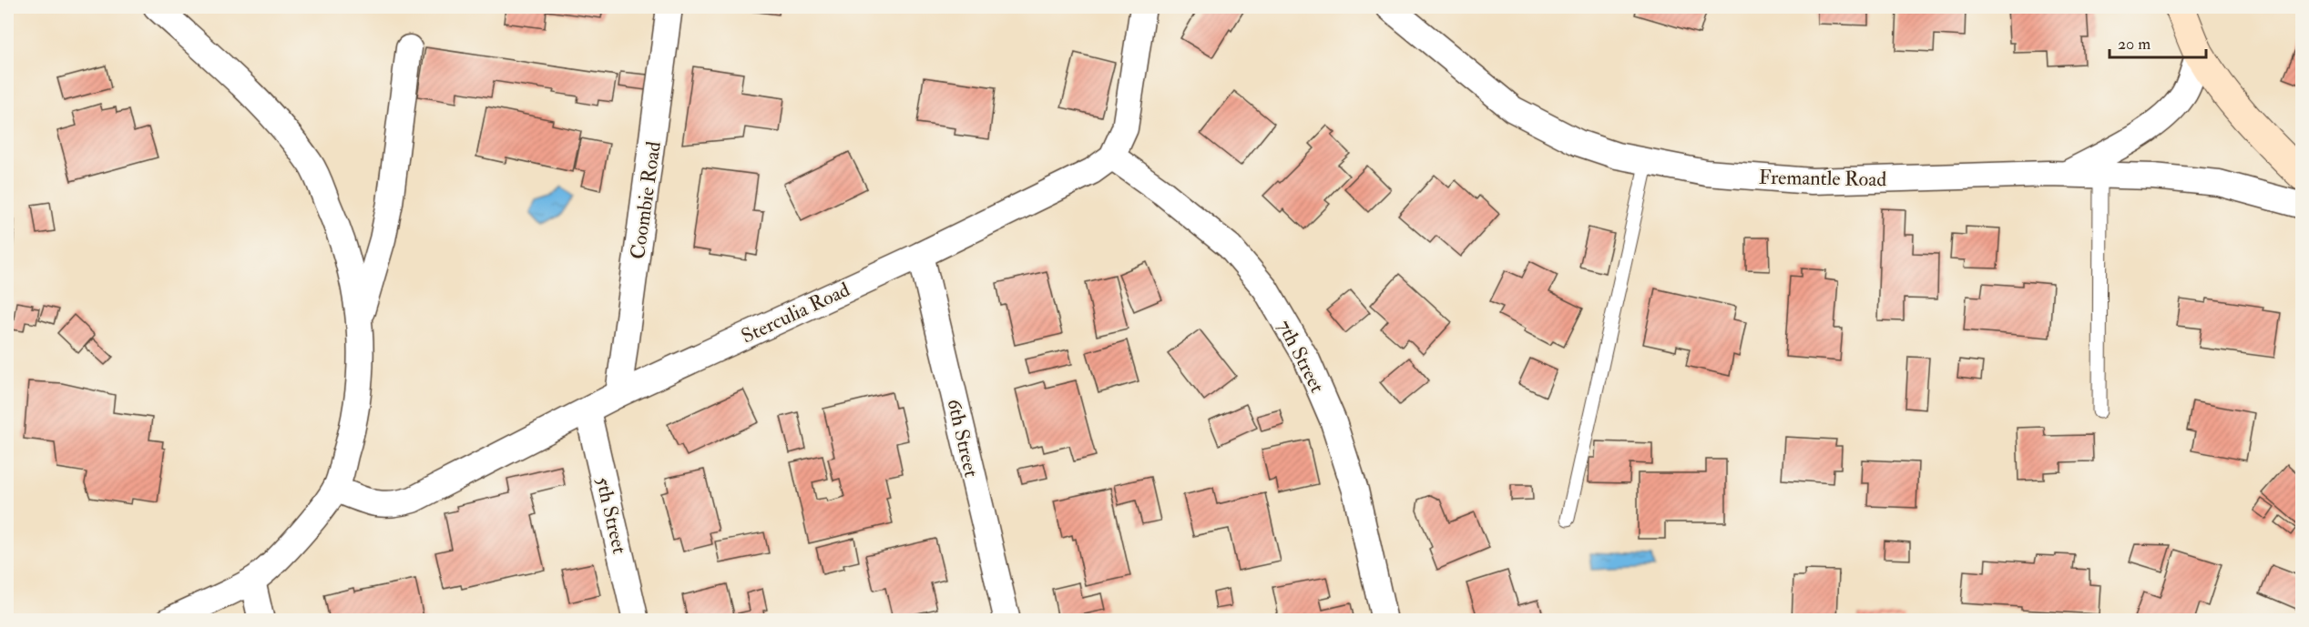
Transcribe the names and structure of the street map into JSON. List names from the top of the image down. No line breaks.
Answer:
{"streets":{"street":["Fremantle Road","Coombie Road","Sterculia Road","7th Street","6th Street","5th Street"]},"crossings":[["Coombie Road","Sterculia Road"],["Sterculia Road","7th Street"],["Sterculia Road","6th Street"],["Sterculia Road","5th Street"]],"scale_bar":"20 m"}
